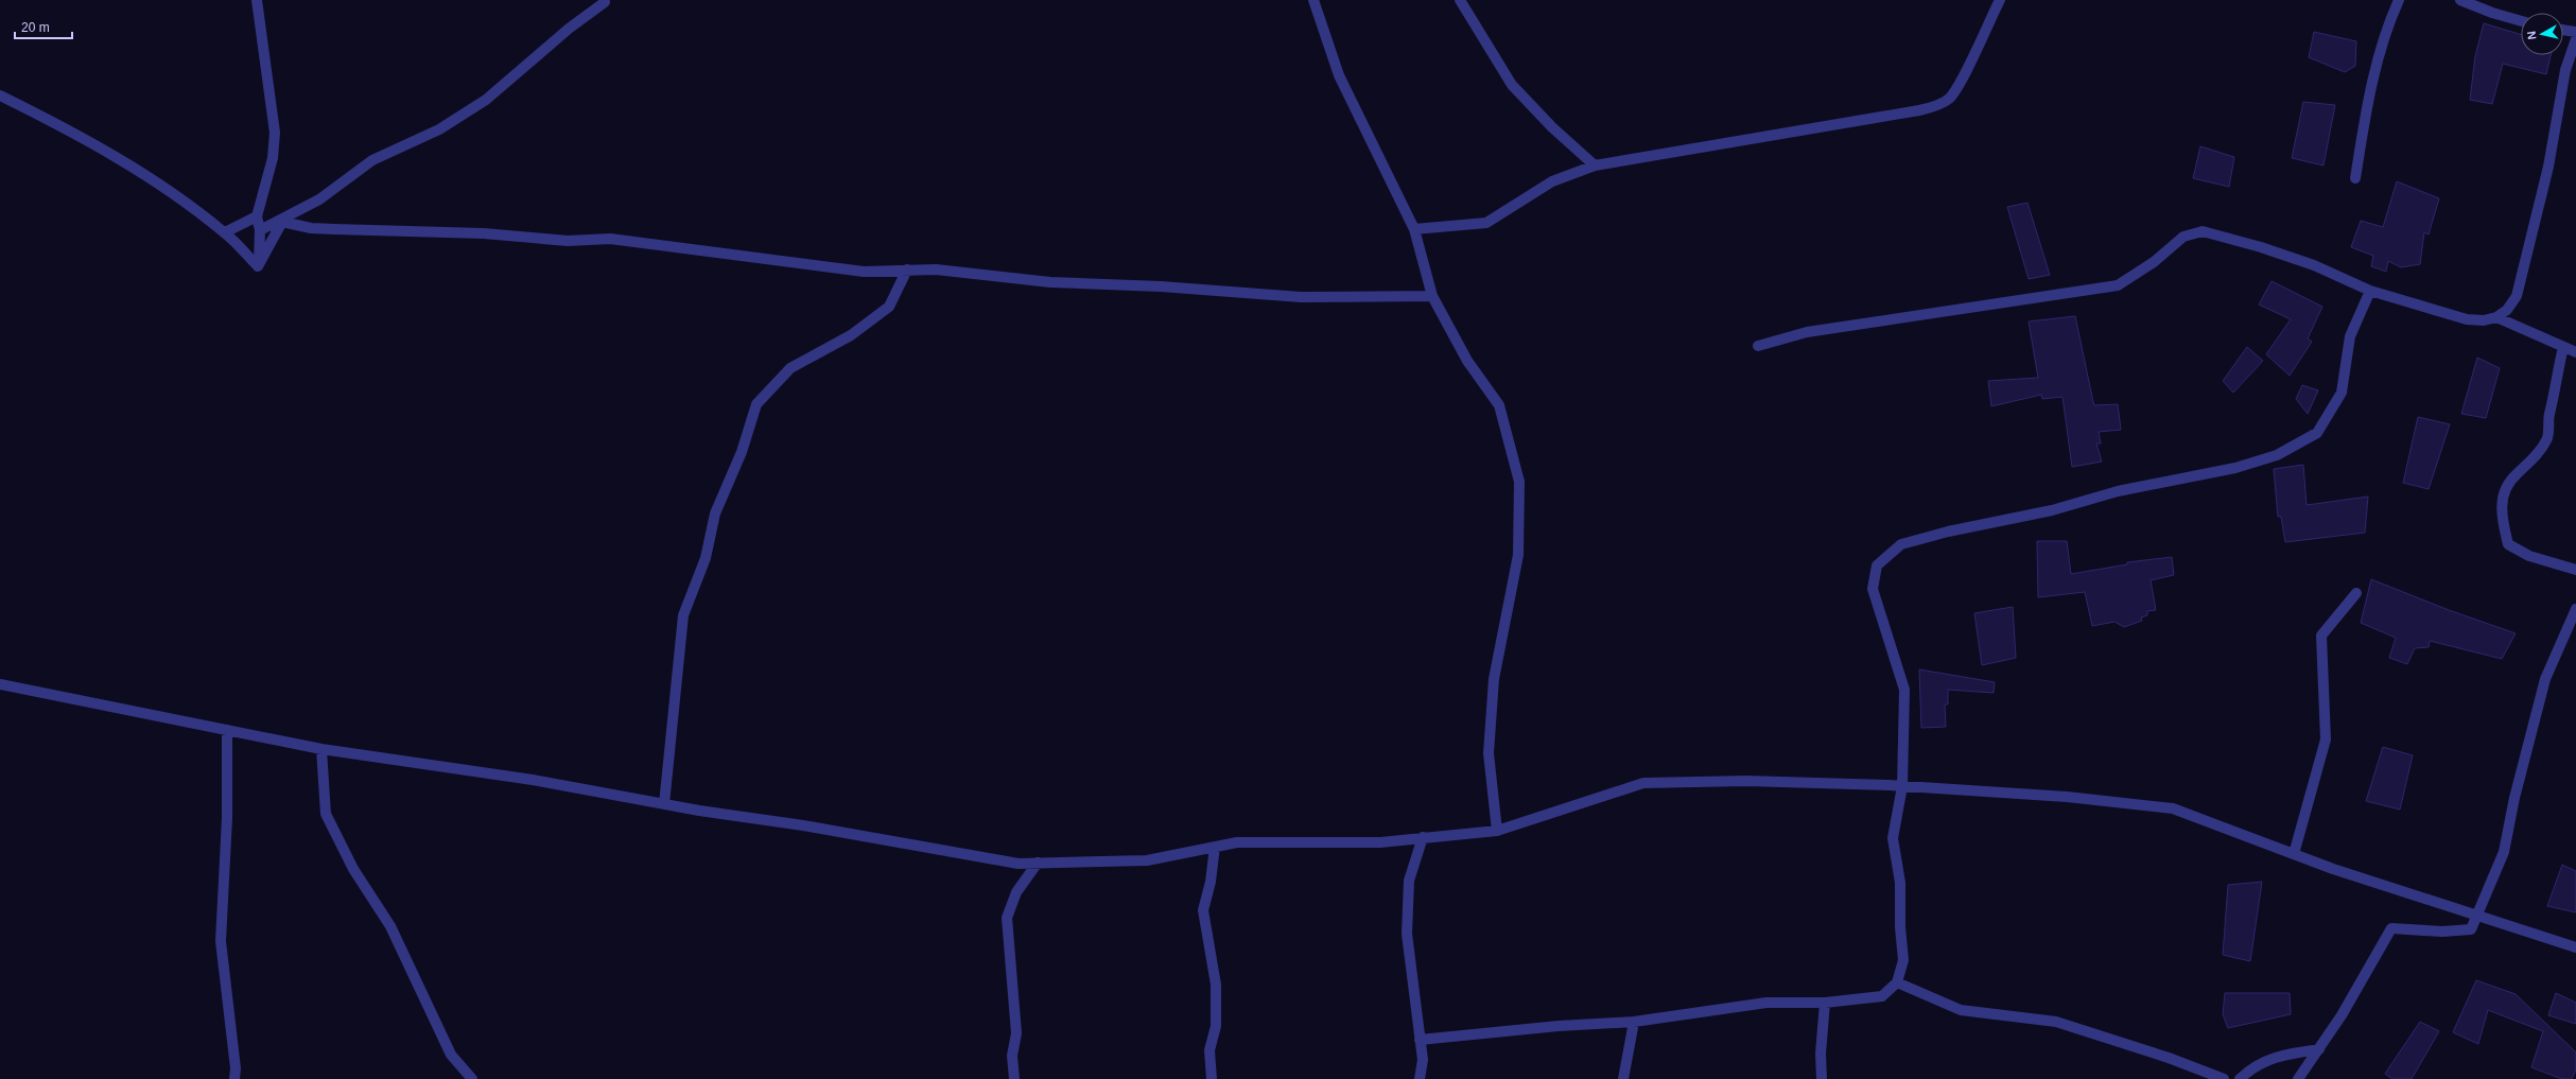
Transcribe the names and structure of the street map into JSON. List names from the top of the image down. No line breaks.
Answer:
{"scale_bar":"20 m","north":"left"}
